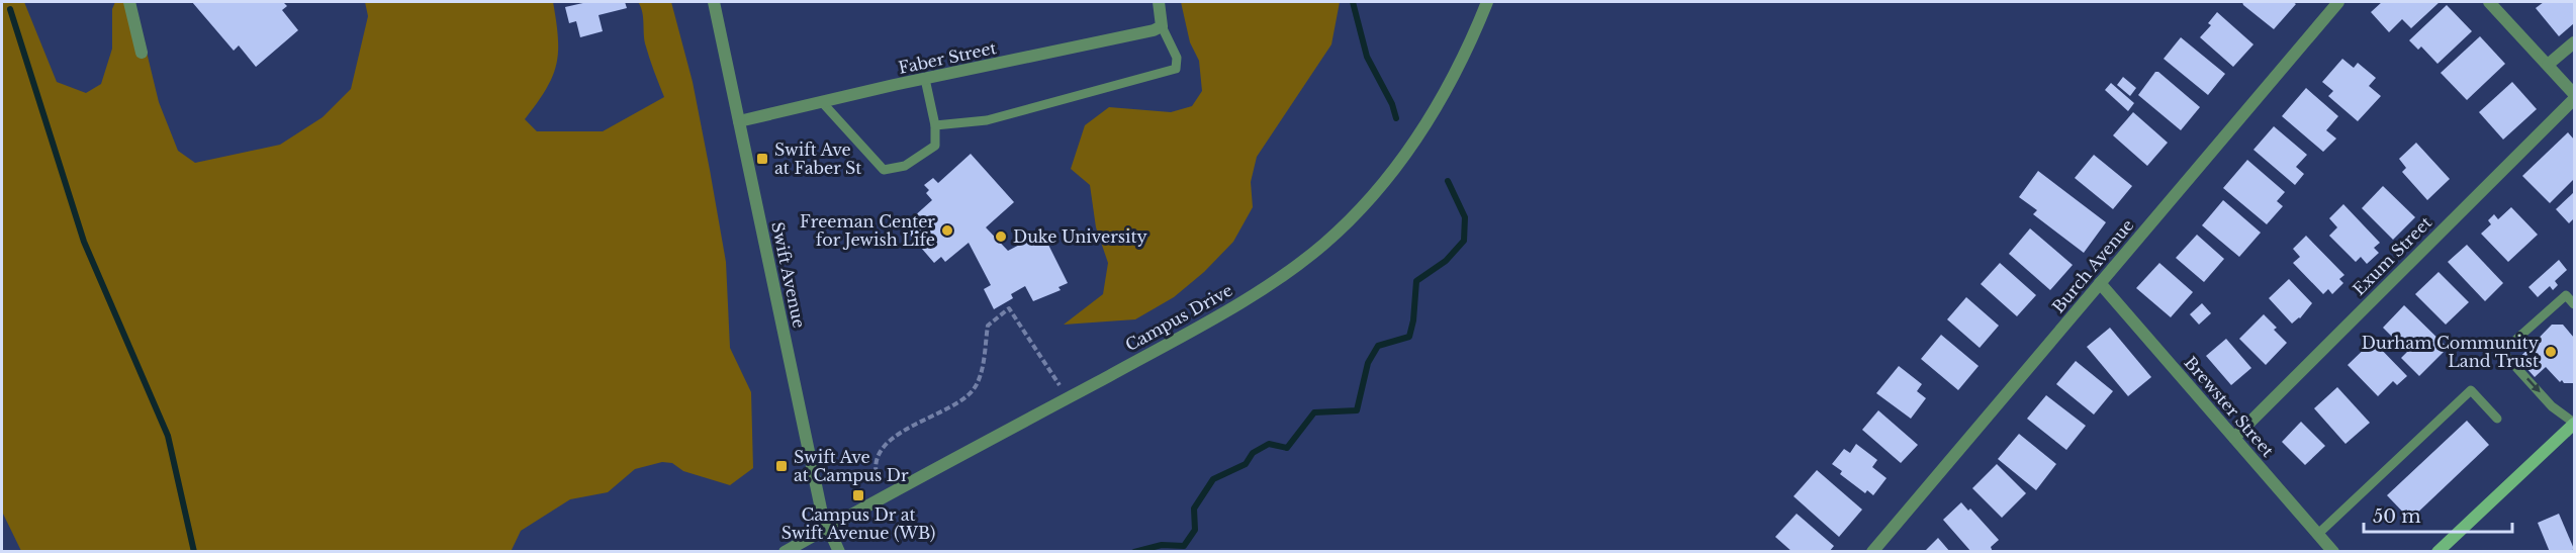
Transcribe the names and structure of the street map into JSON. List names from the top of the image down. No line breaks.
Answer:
{"streets":{"street":["Faber Street","Exum Street","Burch Avenue","Swift Avenue","Campus Drive","Brewster Street"]},"crossings":[["Faber Street","Swift Avenue"],["Exum Street","Brewster Street"],["Burch Avenue","Brewster Street"],["Swift Avenue","Campus Drive"]],"places":{"transit":["Swift Ave at Faber St","Swift Ave at Campus Dr","Campus Dr at Swift Avenue (WB)"],"other":["Freeman Center for Jewish Life","Duke University","Durham Community Land Trust"]},"scale_bar":"50 m"}
